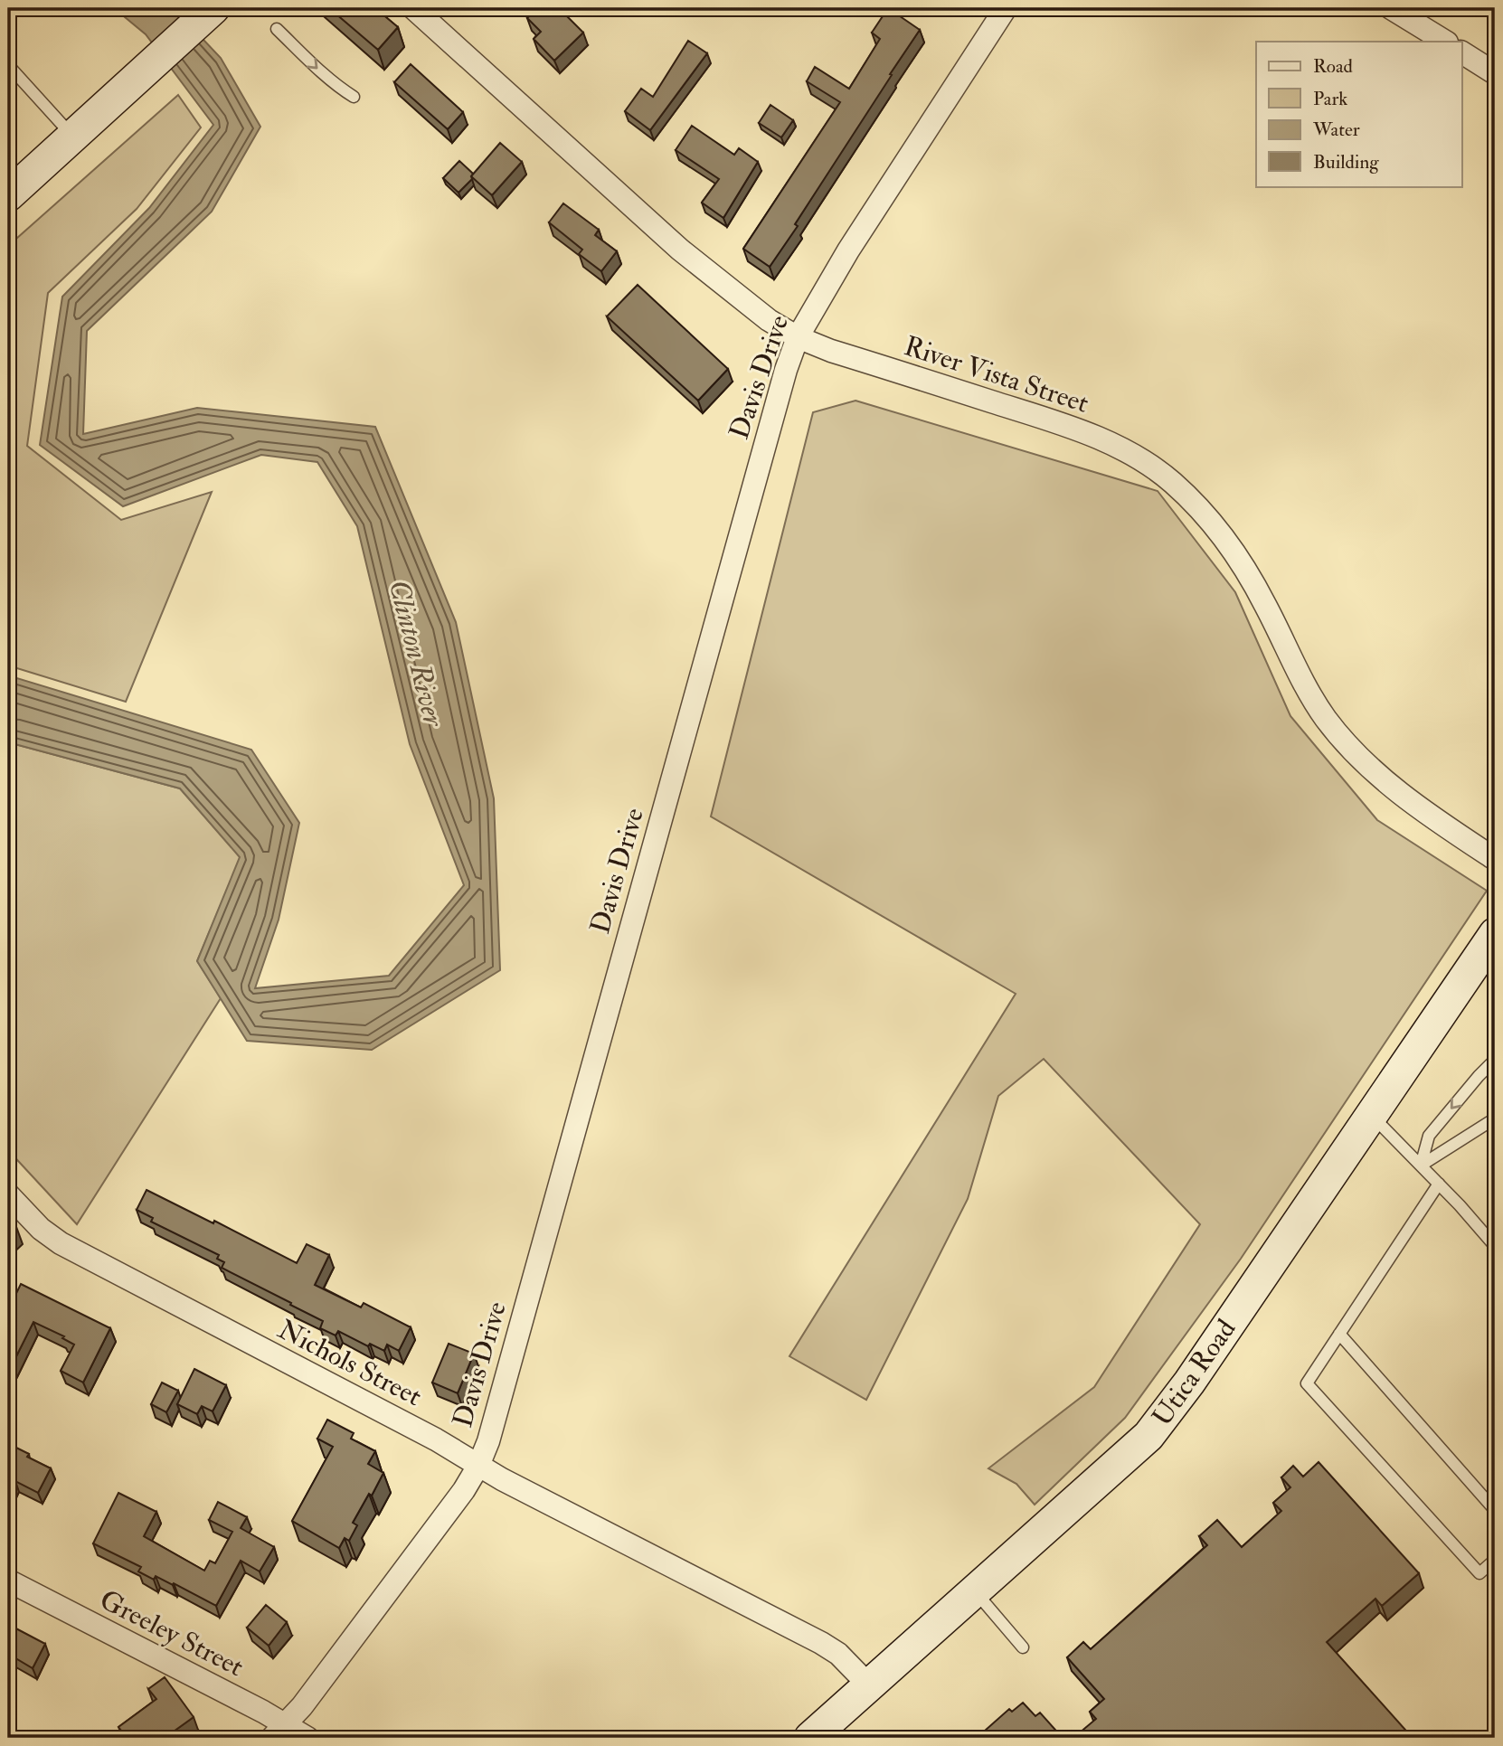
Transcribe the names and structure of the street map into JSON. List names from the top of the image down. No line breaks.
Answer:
{"streets":{"street":["River Vista Street","Davis Drive","Nichols Street","Utica Road","Greeley Street"]},"crossings":[["River Vista Street","Davis Drive"],["Davis Drive","Nichols Street"],["Davis Drive","Greeley Street"],["Nichols Street","Utica Road"]],"water":["Clinton River"],"legend":["Road","Park","Water","Building"]}
